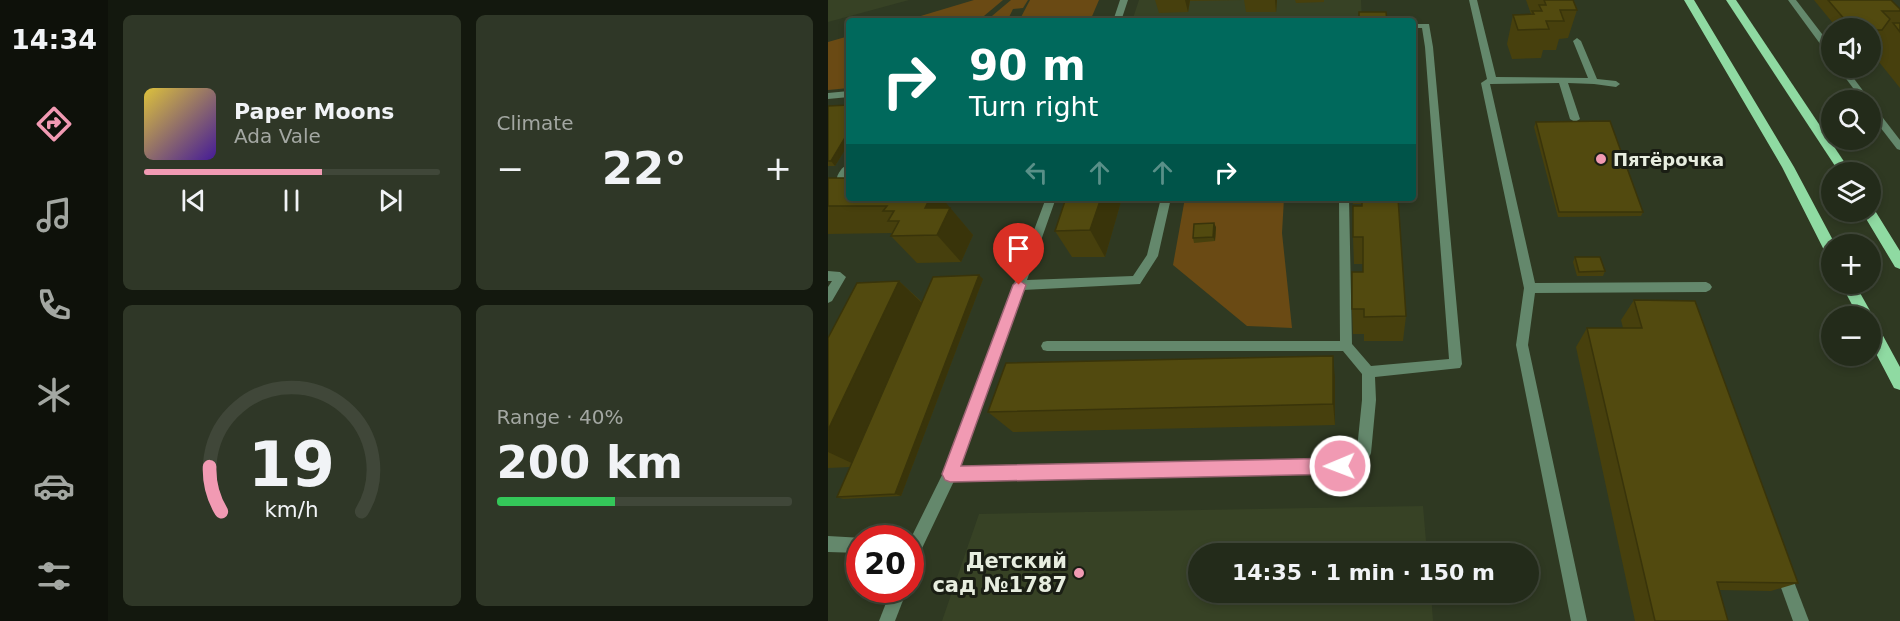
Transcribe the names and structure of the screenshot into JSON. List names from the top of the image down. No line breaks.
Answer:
{"places":["Пятёрочка","Детский сад №1787"],"page":{"tabs":"14:34","tile":["Climate",["Range · 40%","200 km"]],"map_buttons":["+","−"],"turn":["90 m","Turn right"],"song":["Paper Moons","Ada Vale"],"heat":["−","22°","+"],"limit":"20","trip":"14:35 · 1 min · 150 m","gauge":["19","km/h"]}}
